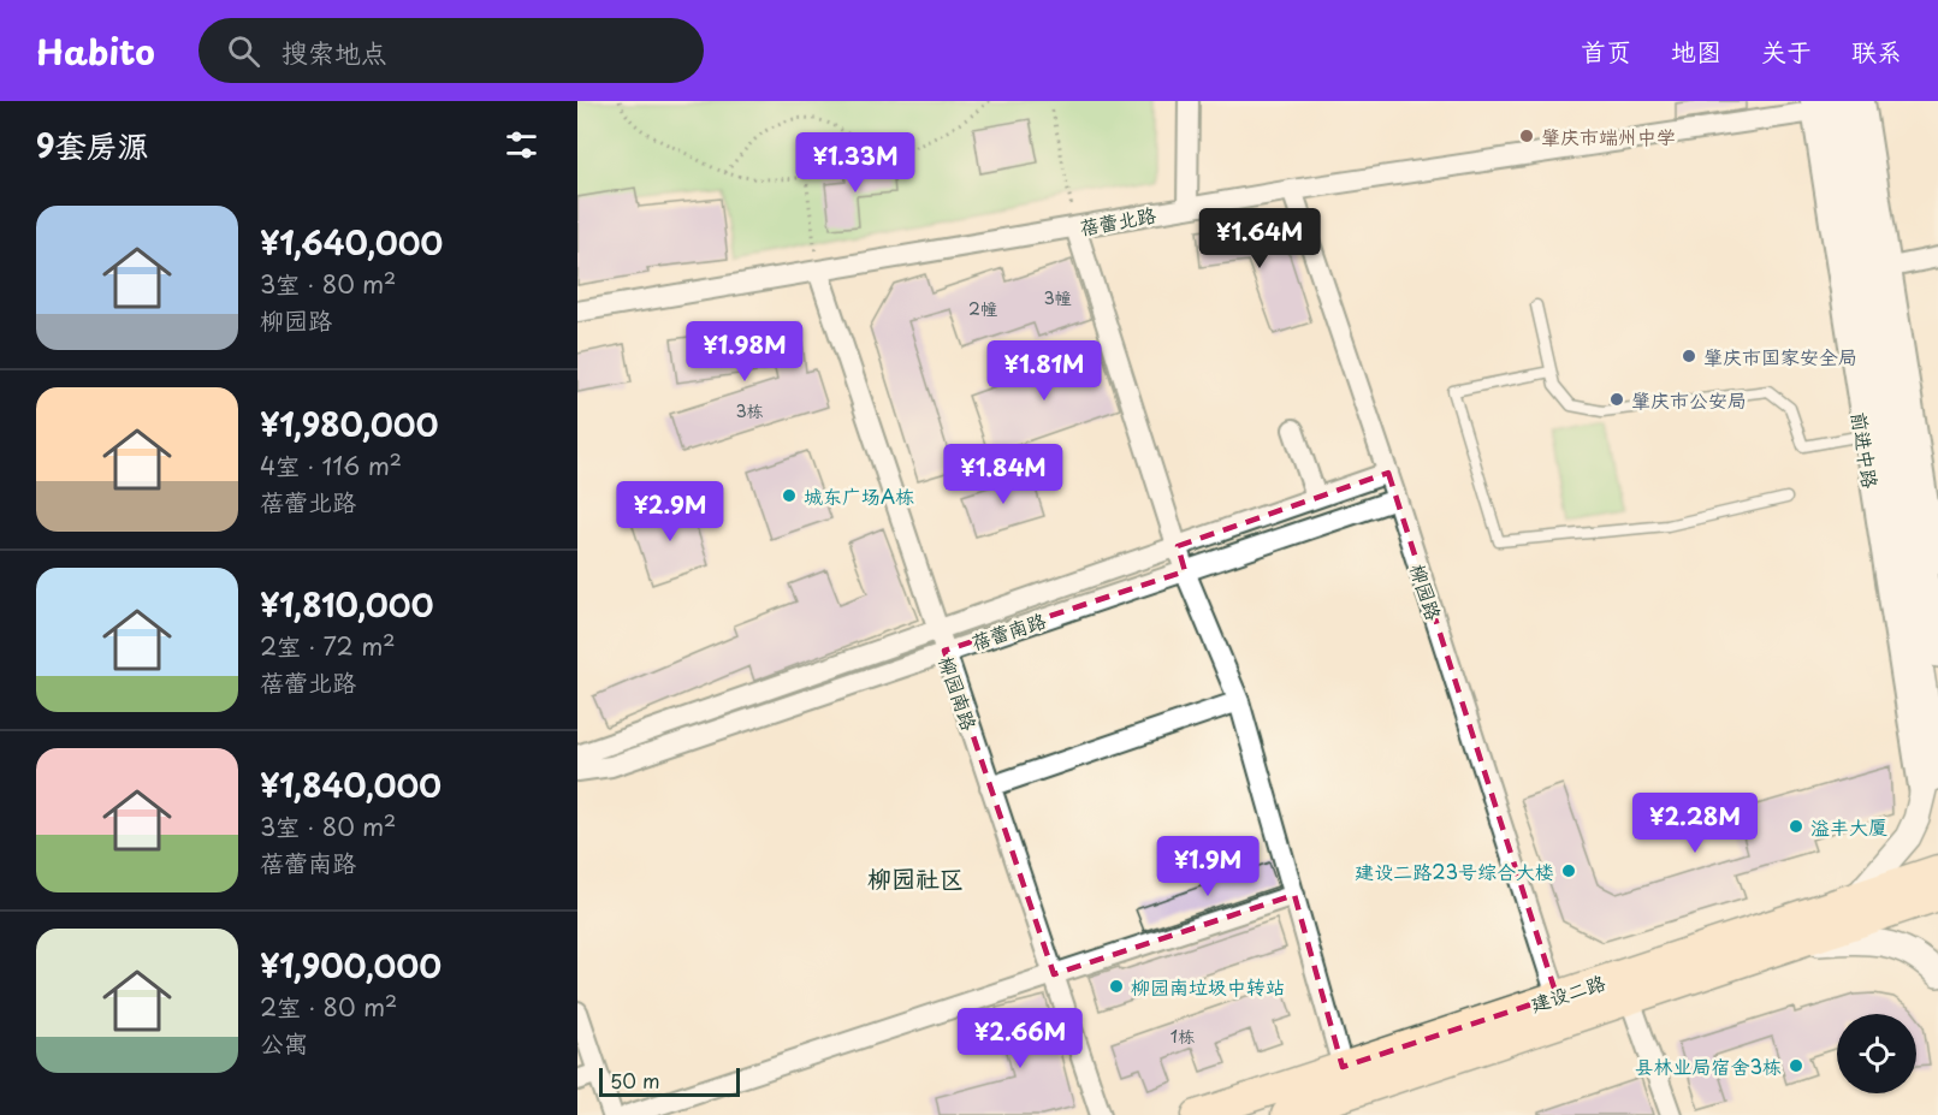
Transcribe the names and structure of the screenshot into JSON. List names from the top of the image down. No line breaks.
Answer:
{"streets":{"main road":["建设二路"],"street":["蓓蕾北路","前进中路","柳园路","蓓蕾南路","柳园南路"]},"crossings":[["蓓蕾北路","前进中路"],["蓓蕾北路","柳园路"],["蓓蕾北路","柳园南路"],["柳园路","蓓蕾南路"],["柳园路","建设二路"],["蓓蕾南路","柳园南路"]],"districts":["柳园社区"],"places":["肇庆市端州中学","肇庆市国家安全局","肇庆市公安局","城东广场A栋","溢丰大厦","建设二路23号综合大楼","柳园南垃圾中转站","县林业局宿舍3栋"],"house_numbers":["3幢","2幢","3栋","1栋"],"scale_bar":"50 m","page":{"header":"Habito","search":"搜索地点","nav":["首页","地图","关于","联系"],"heading":"9套房源","price":["¥1.33M","¥1.64M","¥1.98M","¥1.81M","¥1.84M","¥2.9M","¥2.28M","¥1.9M","¥2.66M"],"list":[{"name":"¥1,640,000","note":"3室 · 80 m² · 柳园路"},{"name":"¥1,980,000","note":"4室 · 116 m² · 蓓蕾北路"},{"name":"¥1,810,000","note":"2室 · 72 m² · 蓓蕾北路"},{"name":"¥1,840,000","note":"3室 · 80 m² · 蓓蕾南路"},{"name":"¥1,900,000","note":"2室 · 80 m² · 公寓"}],"scale":"50 m"}}
